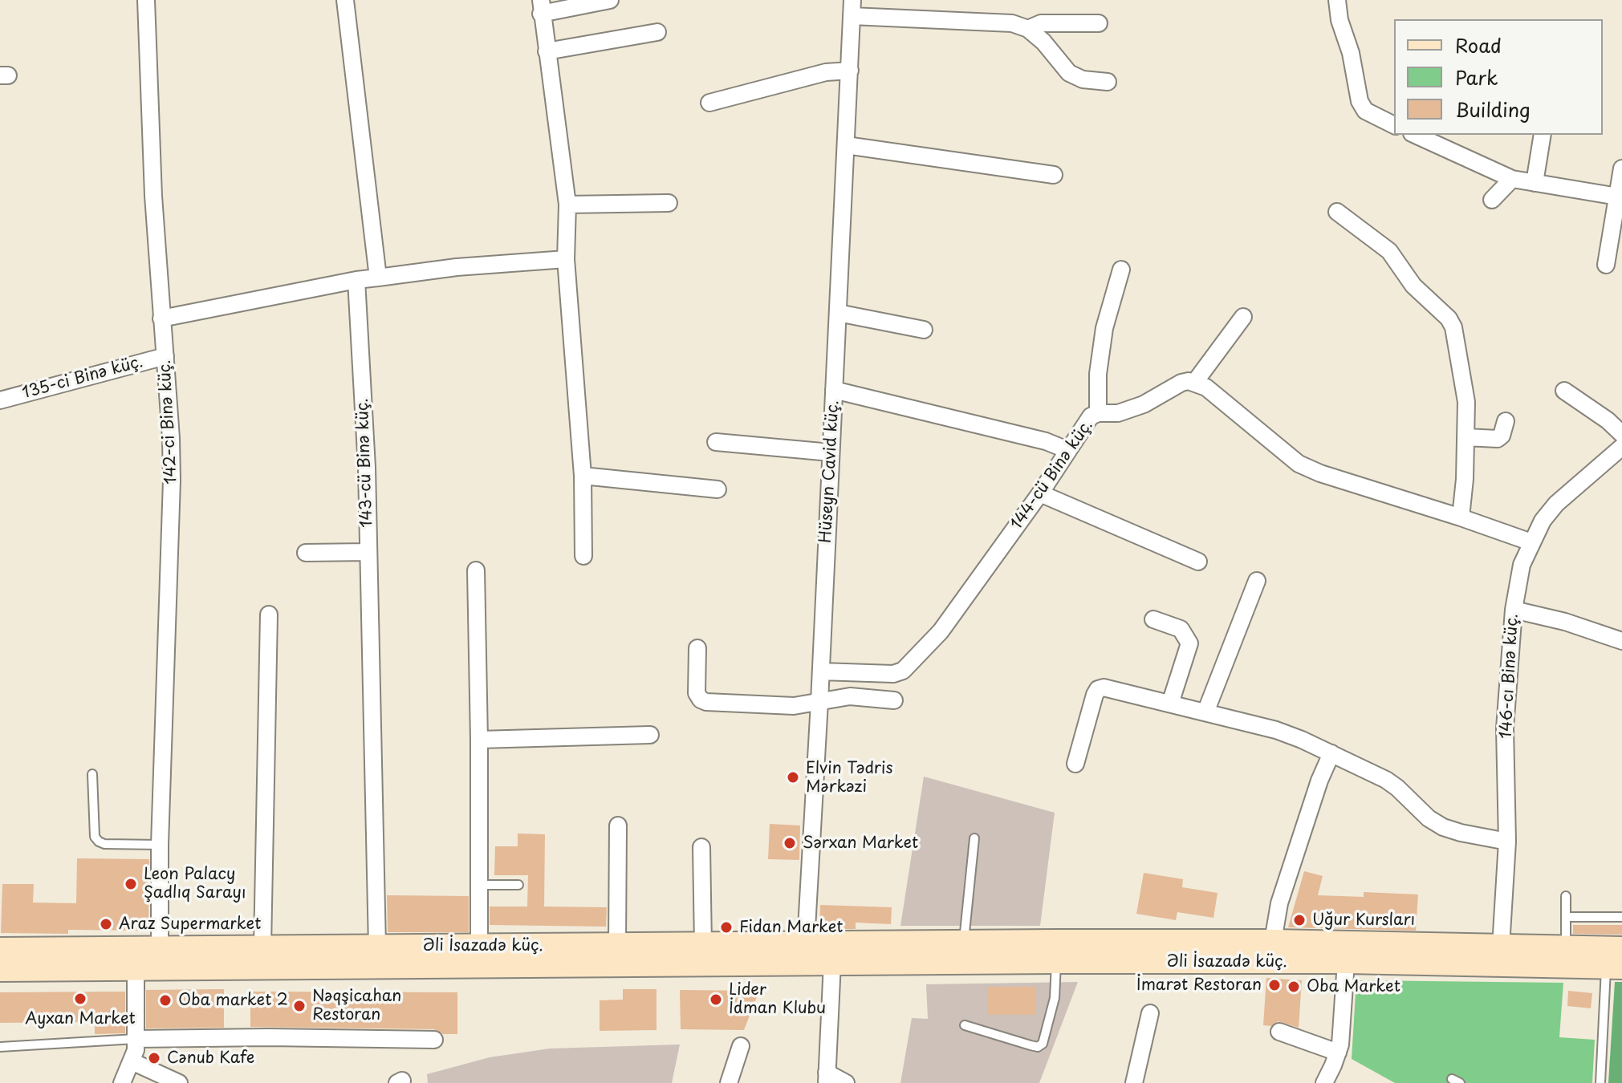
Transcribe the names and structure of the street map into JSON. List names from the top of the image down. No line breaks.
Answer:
{"streets":{"main road":["Əli İsazadə küç."],"street":["135-ci Binə küç.","142-ci Binə küç.","143-cü Binə küç.","Hüseyn Cavid küç.","144-cü Binə küç.","146-cı Binə küç."]},"crossings":[["135-ci Binə küç.","142-ci Binə küç."],["142-ci Binə küç.","Əli İsazadə küç."],["143-cü Binə küç.","Əli İsazadə küç."],["Hüseyn Cavid küç.","144-cü Binə küç."],["Hüseyn Cavid küç.","Əli İsazadə küç."],["146-cı Binə küç.","Əli İsazadə küç."]],"places":["Elvin Tədris Mərkəzi","Sərxan Market","Leon Palaсу Şadlıq Sarayı","Uğur Kursları","Araz Supermarket","Fidan Market","İmarət Restoran","Oba Market","Ayxan Market","Lider İdman Klubu","Oba market 2","Nəqşicahan Restoran","Cənub Kafe"],"legend":["Road","Park","Building"]}
